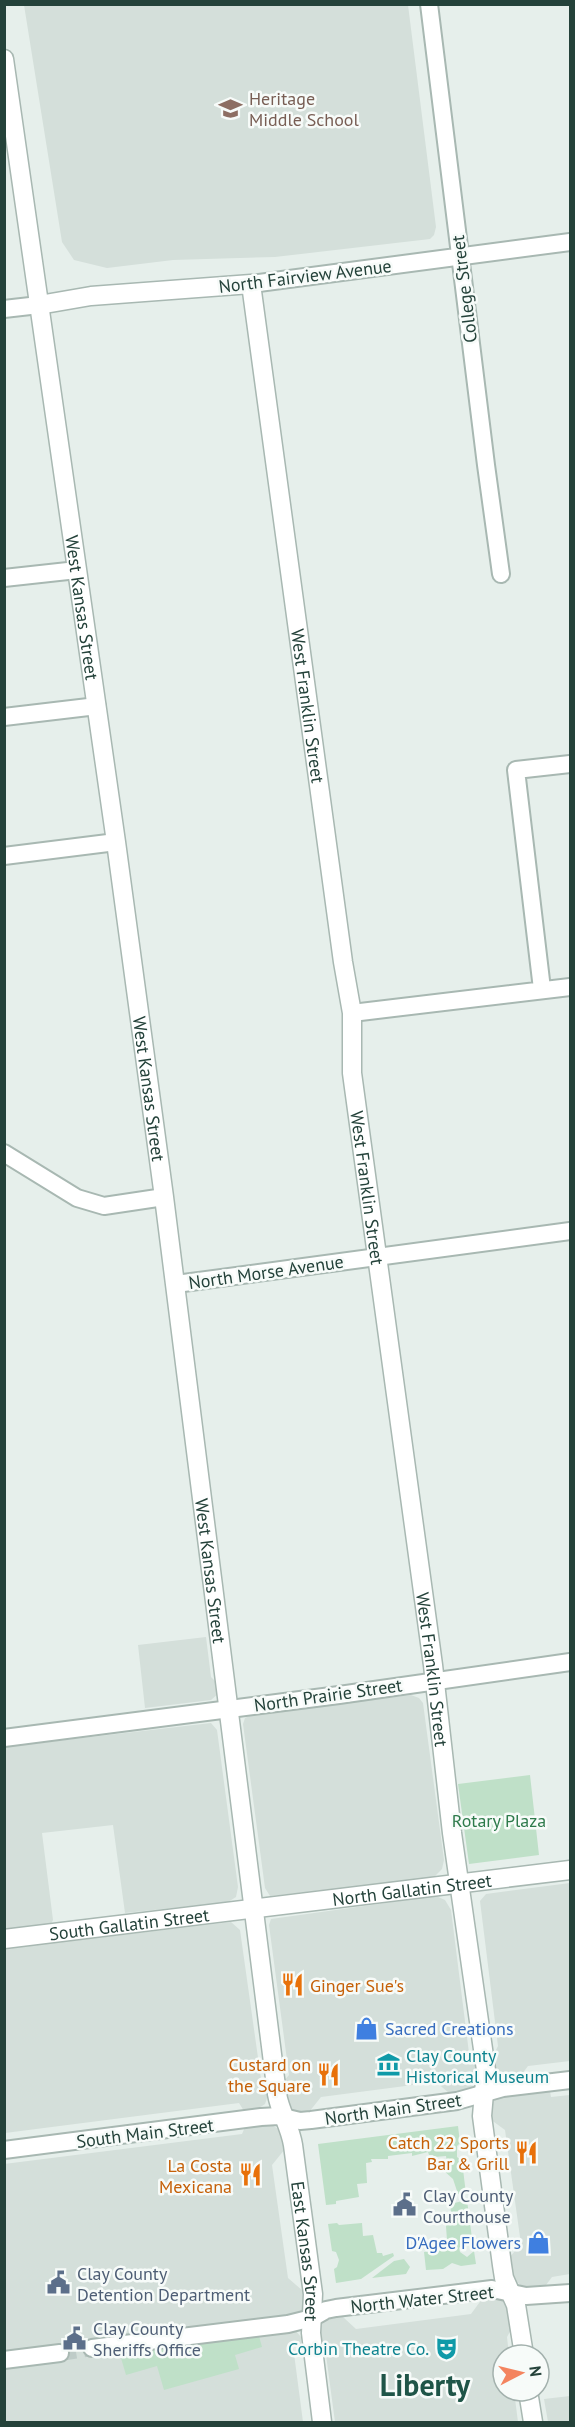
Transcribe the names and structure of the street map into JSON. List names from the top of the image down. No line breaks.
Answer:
{"streets":{"street":["North Fairview Avenue","College Street","West Kansas Street","West Franklin Street","North Morse Avenue","North Prairie Street","North Gallatin Street","South Gallatin Street","North Main Street","South Main Street","East Kansas Street","North Water Street"]},"crossings":[["North Fairview Avenue","College Street"],["North Fairview Avenue","West Kansas Street"],["North Fairview Avenue","West Franklin Street"],["West Kansas Street","North Morse Avenue"],["West Kansas Street","North Prairie Street"],["West Kansas Street","North Gallatin Street"],["West Kansas Street","South Gallatin Street"],["West Kansas Street","North Main Street"],["West Kansas Street","South Main Street"],["West Kansas Street","East Kansas Street"],["West Franklin Street","North Morse Avenue"],["West Franklin Street","North Prairie Street"],["West Franklin Street","North Gallatin Street"],["West Franklin Street","North Main Street"],["West Franklin Street","North Water Street"],["North Gallatin Street","South Gallatin Street"],["North Main Street","South Main Street"],["North Main Street","East Kansas Street"],["South Main Street","East Kansas Street"],["East Kansas Street","North Water Street"]],"districts":["Liberty"],"parks":["Rotary Plaza"],"places":{"school or university":["Heritage Middle School"],"restaurant":["Ginger Sue's","Custard on the Square","Catch 22 Sports Bar & Grill","La Costa Mexicana"],"shop":["Sacred Creations","D'Agee Flowers"],"museum":["Clay County Historical Museum"],"public building":["Clay County Courthouse","Clay County Detention Department","Clay County Sheriffs Office"],"theatre":["Corbin Theatre Co."]},"north":"right"}
